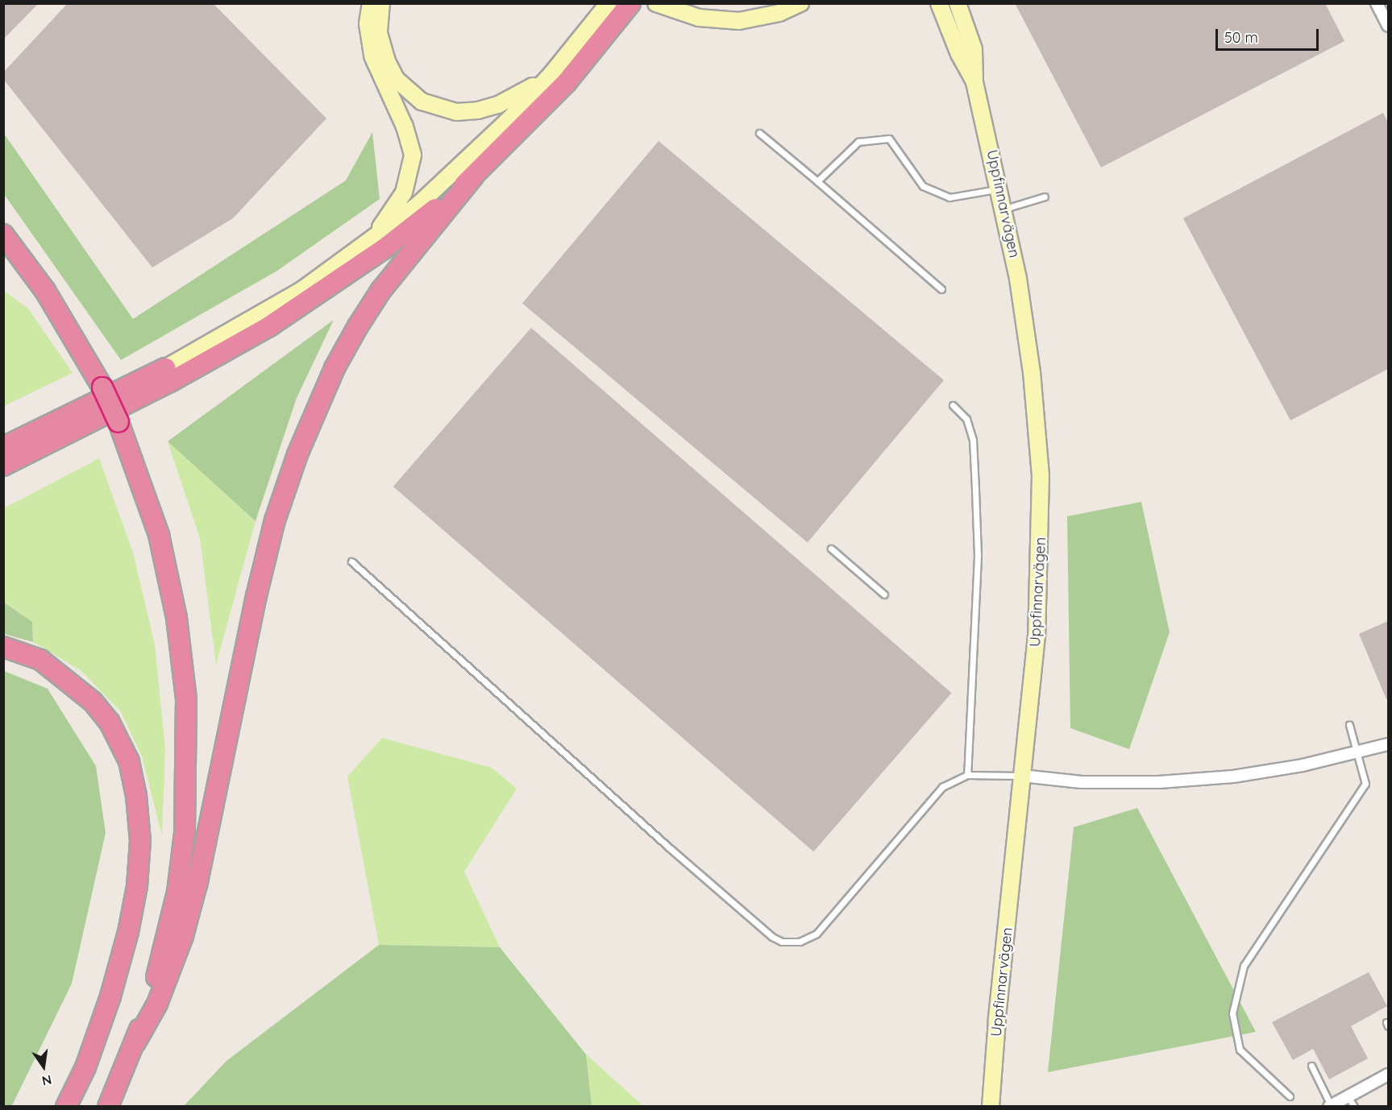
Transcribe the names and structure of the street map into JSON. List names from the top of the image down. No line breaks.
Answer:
{"streets":{"main road":["Uppfinnarvägen"]},"scale_bar":"50 m","north":"bottom"}
